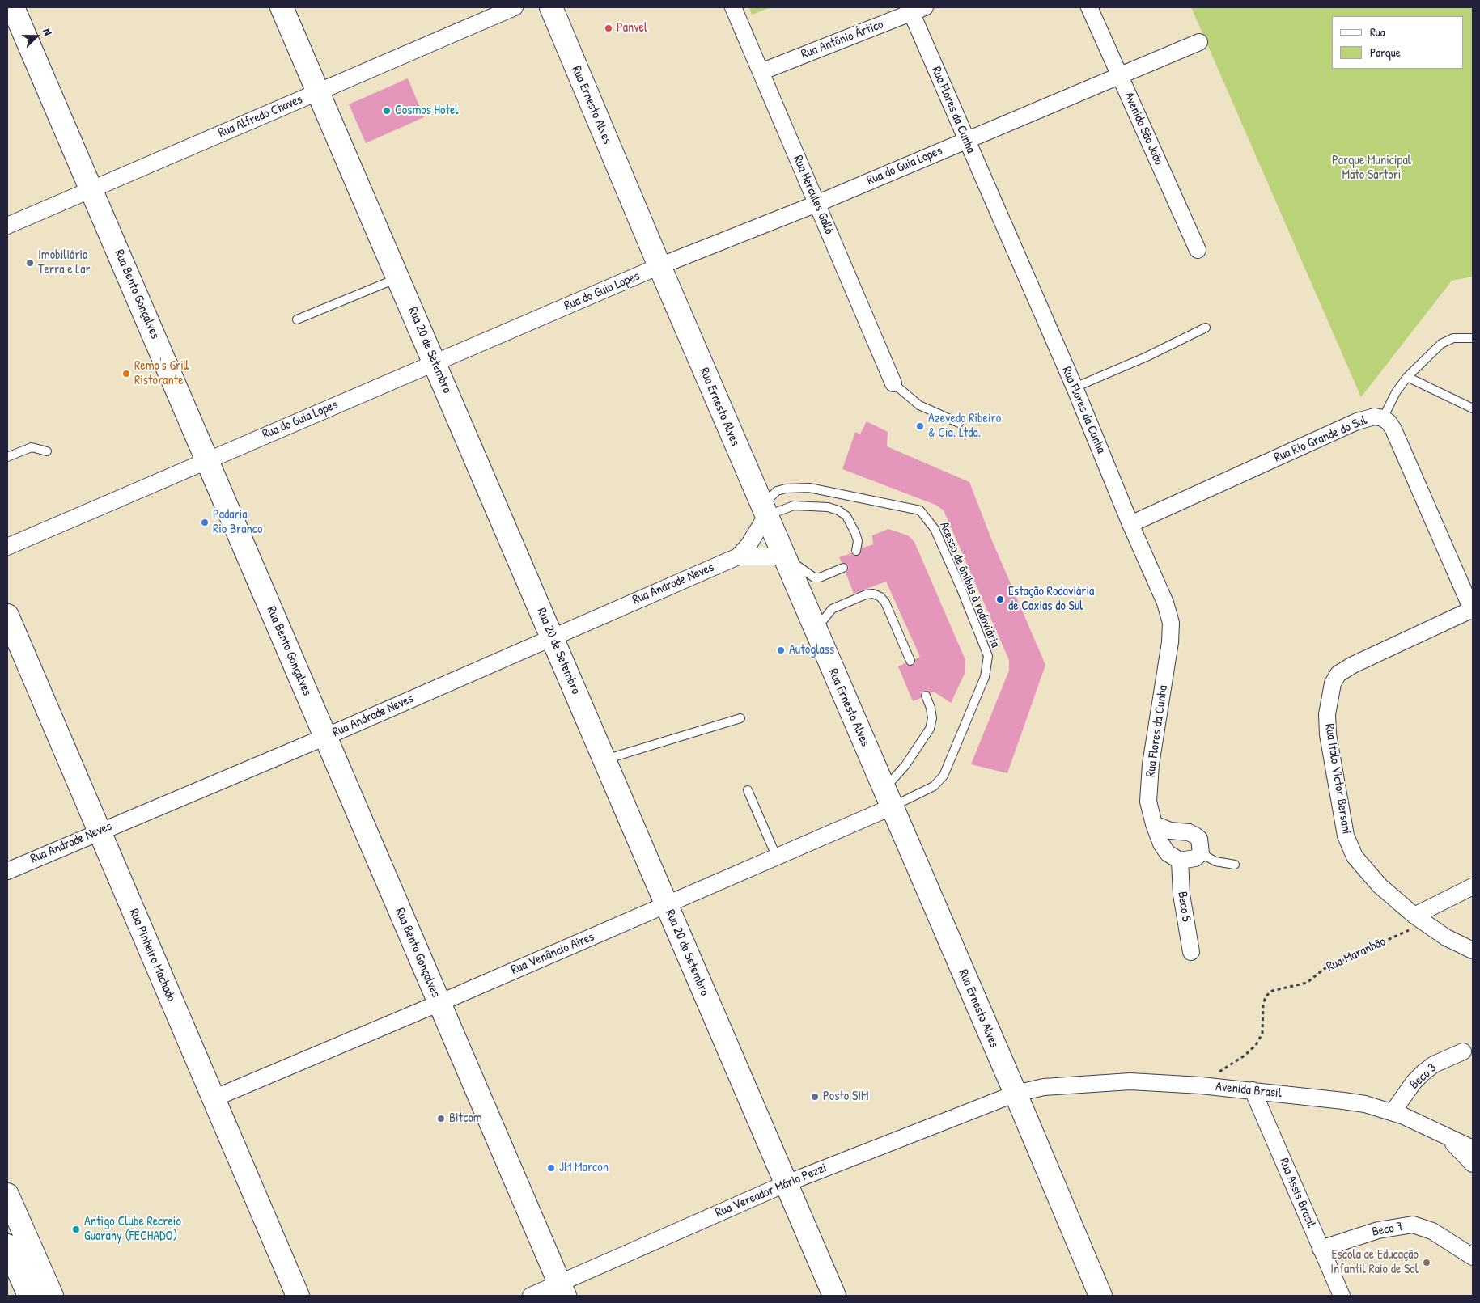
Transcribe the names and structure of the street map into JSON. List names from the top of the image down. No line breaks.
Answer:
{"streets":{"street":["Rua Antônio Ártico","Rua Ernesto Alves","Rua Flores da Cunha","Rua Alfredo Chaves","Avenida São João","Rua do Guia Lopes","Rua Hércules Galló","Rua Bento Gonçalves","Rua 20 de Setembro","Rua Rio Grande do Sul","Rua Andrade Neves","Rua Italo Victor Bersani","Beco 5","Rua Venâncio Aires","Rua Pinheiro Machado","Beco 3","Avenida Brasil","Rua Vereador Mário Pezzi","Rua Assis Brasil","Beco 7"],"lane":["Acesso de ônibus à rodoviária"],"path":["Rua Maranhão"]},"crossings":[["Rua Antônio Ártico","Rua Flores da Cunha"],["Rua Antônio Ártico","Rua Hércules Galló"],["Rua Ernesto Alves","Rua do Guia Lopes"],["Rua Ernesto Alves","Rua Andrade Neves"],["Rua Ernesto Alves","Acesso de ônibus à rodoviária"],["Rua Ernesto Alves","Rua Venâncio Aires"],["Rua Ernesto Alves","Avenida Brasil"],["Rua Ernesto Alves","Rua Vereador Mário Pezzi"],["Rua Flores da Cunha","Rua do Guia Lopes"],["Rua Flores da Cunha","Rua Rio Grande do Sul"],["Rua Flores da Cunha","Beco 5"],["Rua Alfredo Chaves","Rua Bento Gonçalves"],["Rua Alfredo Chaves","Rua 20 de Setembro"],["Avenida São João","Rua do Guia Lopes"],["Rua do Guia Lopes","Rua Hércules Galló"],["Rua do Guia Lopes","Rua Bento Gonçalves"],["Rua do Guia Lopes","Rua 20 de Setembro"],["Rua Bento Gonçalves","Rua Andrade Neves"],["Rua Bento Gonçalves","Rua Venâncio Aires"],["Rua Bento Gonçalves","Rua Vereador Mário Pezzi"],["Rua 20 de Setembro","Rua Andrade Neves"],["Rua 20 de Setembro","Rua Venâncio Aires"],["Rua 20 de Setembro","Rua Vereador Mário Pezzi"],["Rua Rio Grande do Sul","Rua Italo Victor Bersani"],["Rua Andrade Neves","Acesso de ônibus à rodoviária"],["Rua Andrade Neves","Rua Pinheiro Machado"],["Acesso de ônibus à rodoviária","Rua Venâncio Aires"],["Rua Italo Victor Bersani","Rua Maranhão"],["Rua Venâncio Aires","Rua Pinheiro Machado"],["Rua Maranhão","Avenida Brasil"],["Beco 3","Avenida Brasil"],["Avenida Brasil","Rua Vereador Mário Pezzi"],["Avenida Brasil","Rua Assis Brasil"],["Rua Assis Brasil","Beco 7"]],"parks":["Parque Municipal Mato Sartori"],"places":["Panvel","Cosmos Hotel","Imobiliária Terra e Lar","Remo's Grill Ristorante","Azevedo Ribeiro & Cia. Ltda.","Padaria Rio Branco","Estação Rodoviária de Caxias do Sul","Autoglass","Posto SIM","Bitcom","JM Marcon","Antigo Clube Recreio Guarany (FECHADO)","Escola de Educação Infantil Raio de Sol"],"legend":["Rua","Parque"],"north":"right"}
